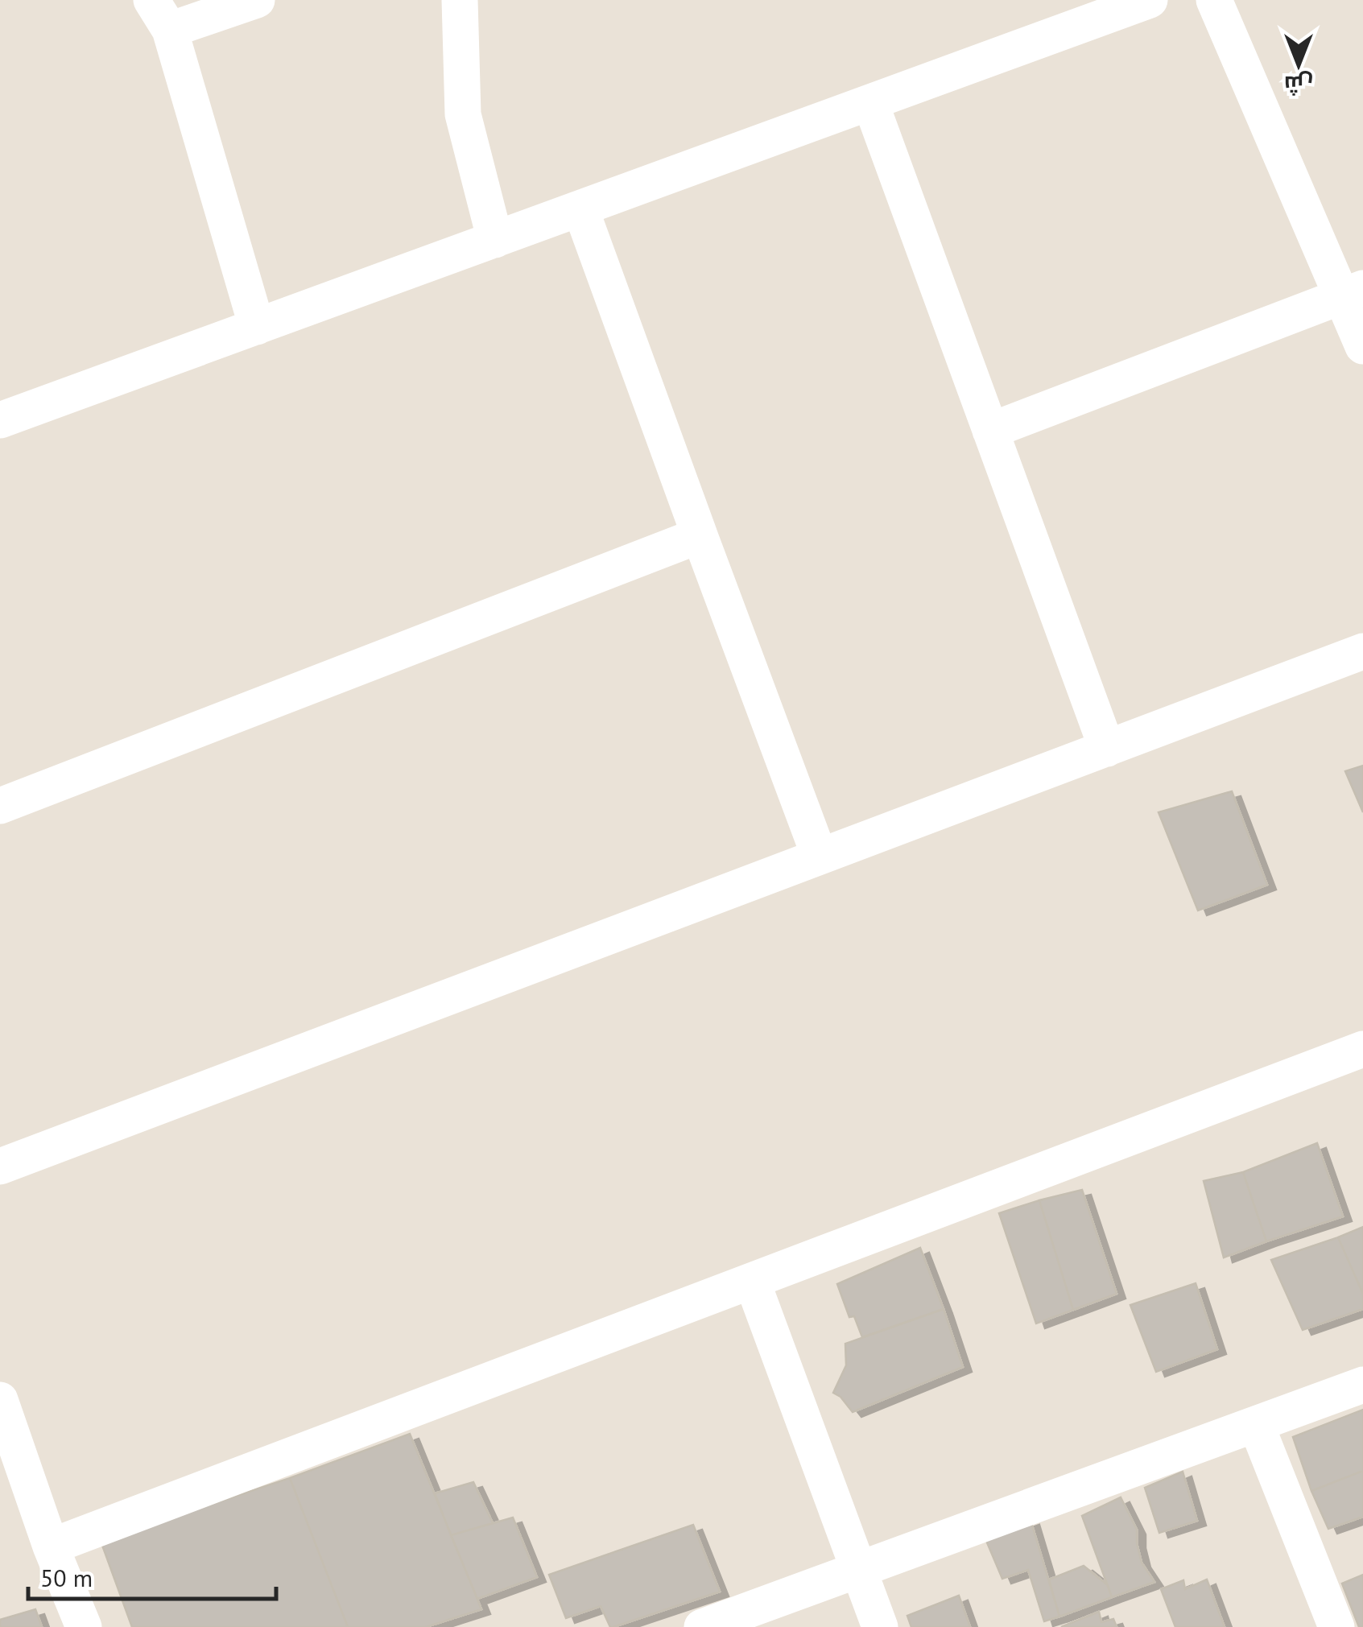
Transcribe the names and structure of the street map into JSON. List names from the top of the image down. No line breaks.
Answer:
{"scale_bar":"50 m","north":"bottom"}
